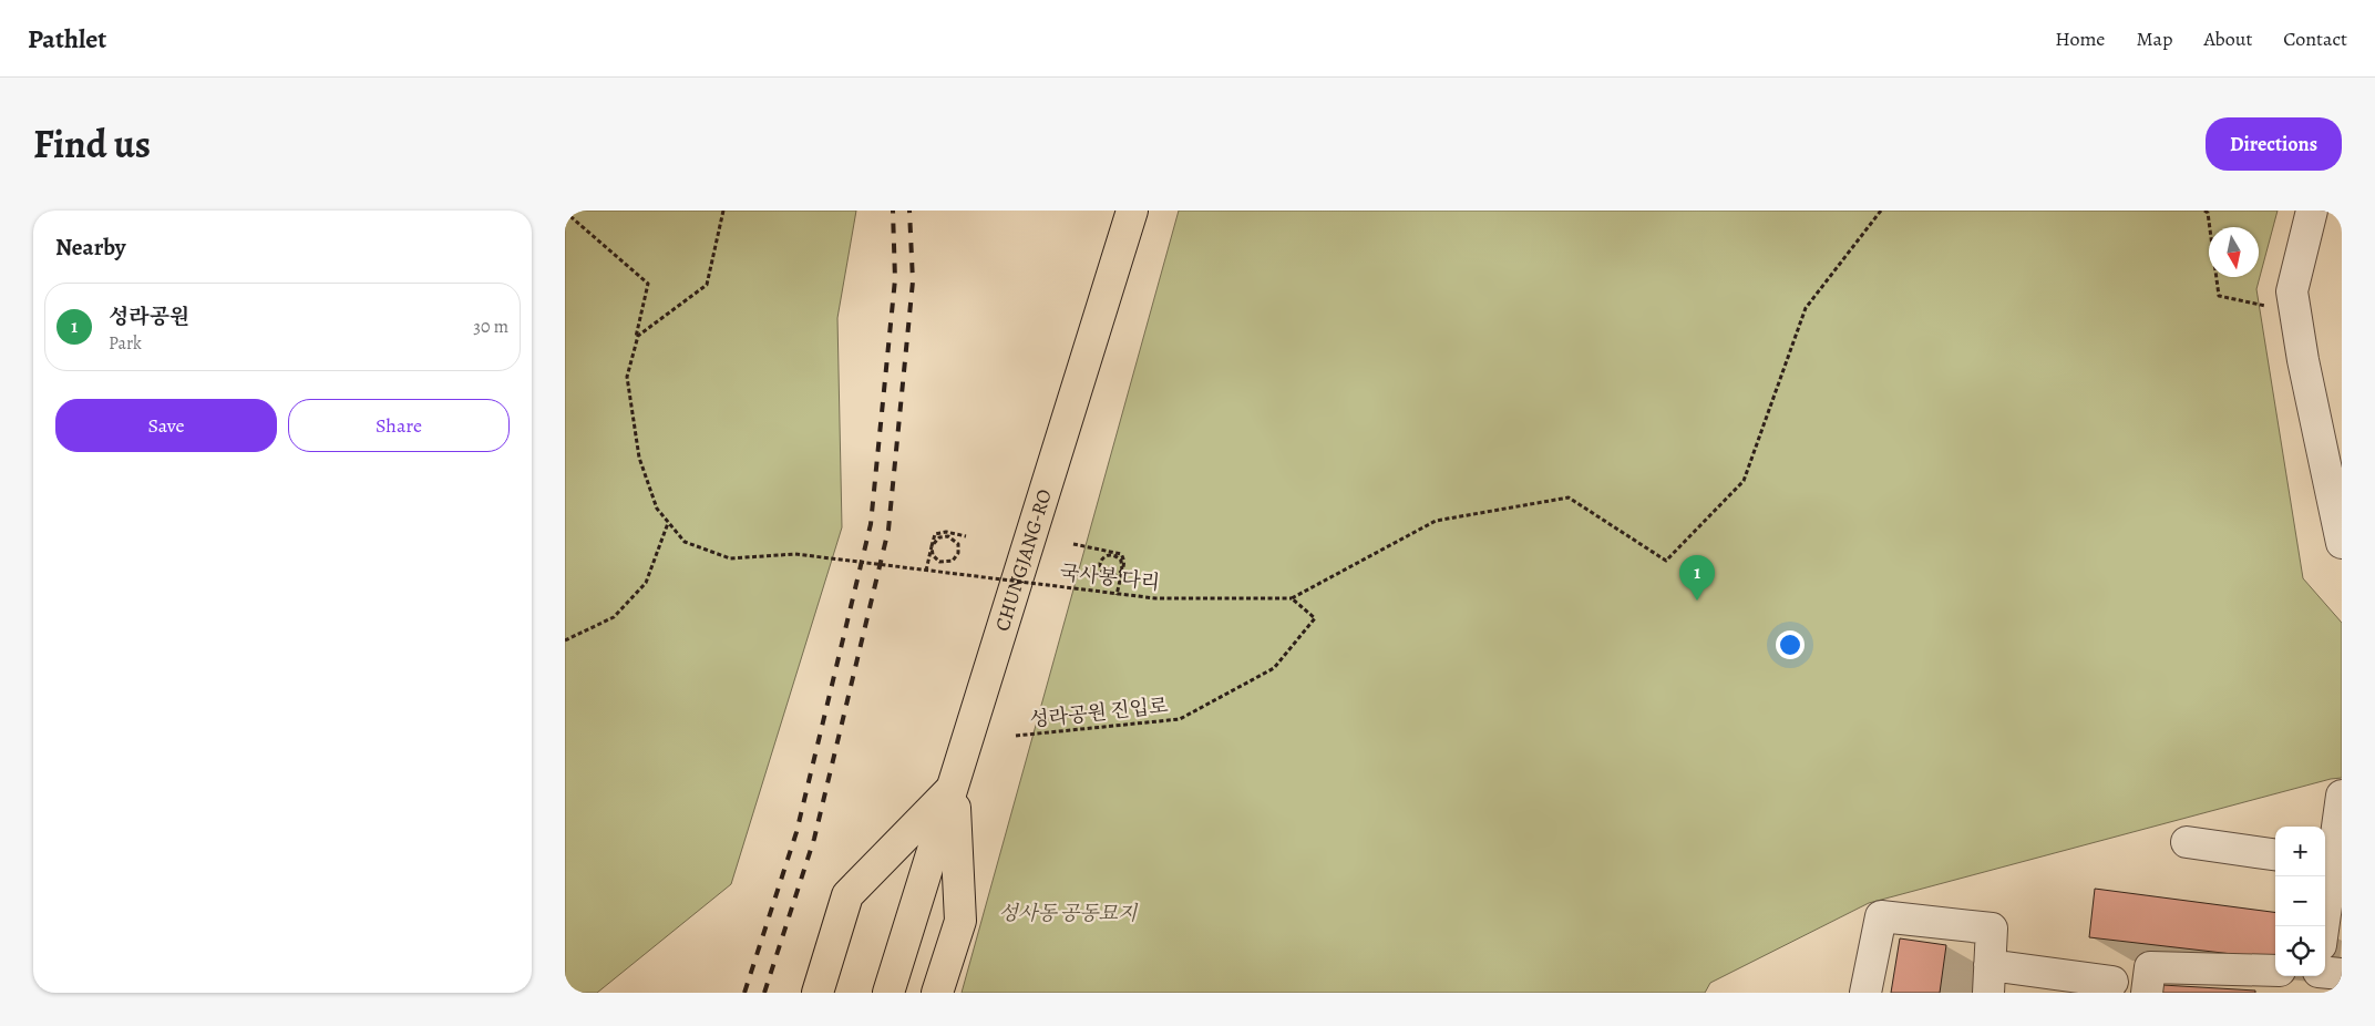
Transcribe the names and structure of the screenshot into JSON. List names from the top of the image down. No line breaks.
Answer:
{"streets":{"main road":["CHUNGJANG-RO"],"path":["국사봉 다리","성라공원 진입로"]},"crossings":[["국사봉 다리","성라공원 진입로"]],"parks":["성사동 공동묘지"],"north":"bottom","page":{"header":"Pathlet","nav":["Home","Map","About","Contact"],"title":"Find us","buttons":["Directions",["Save","Share"]],"heading":"Nearby","list":[{"mark":"1","name":"성라공원","note":"Park","value":"30 m"}],"pins":"1","map_buttons":["+","−"]}}
